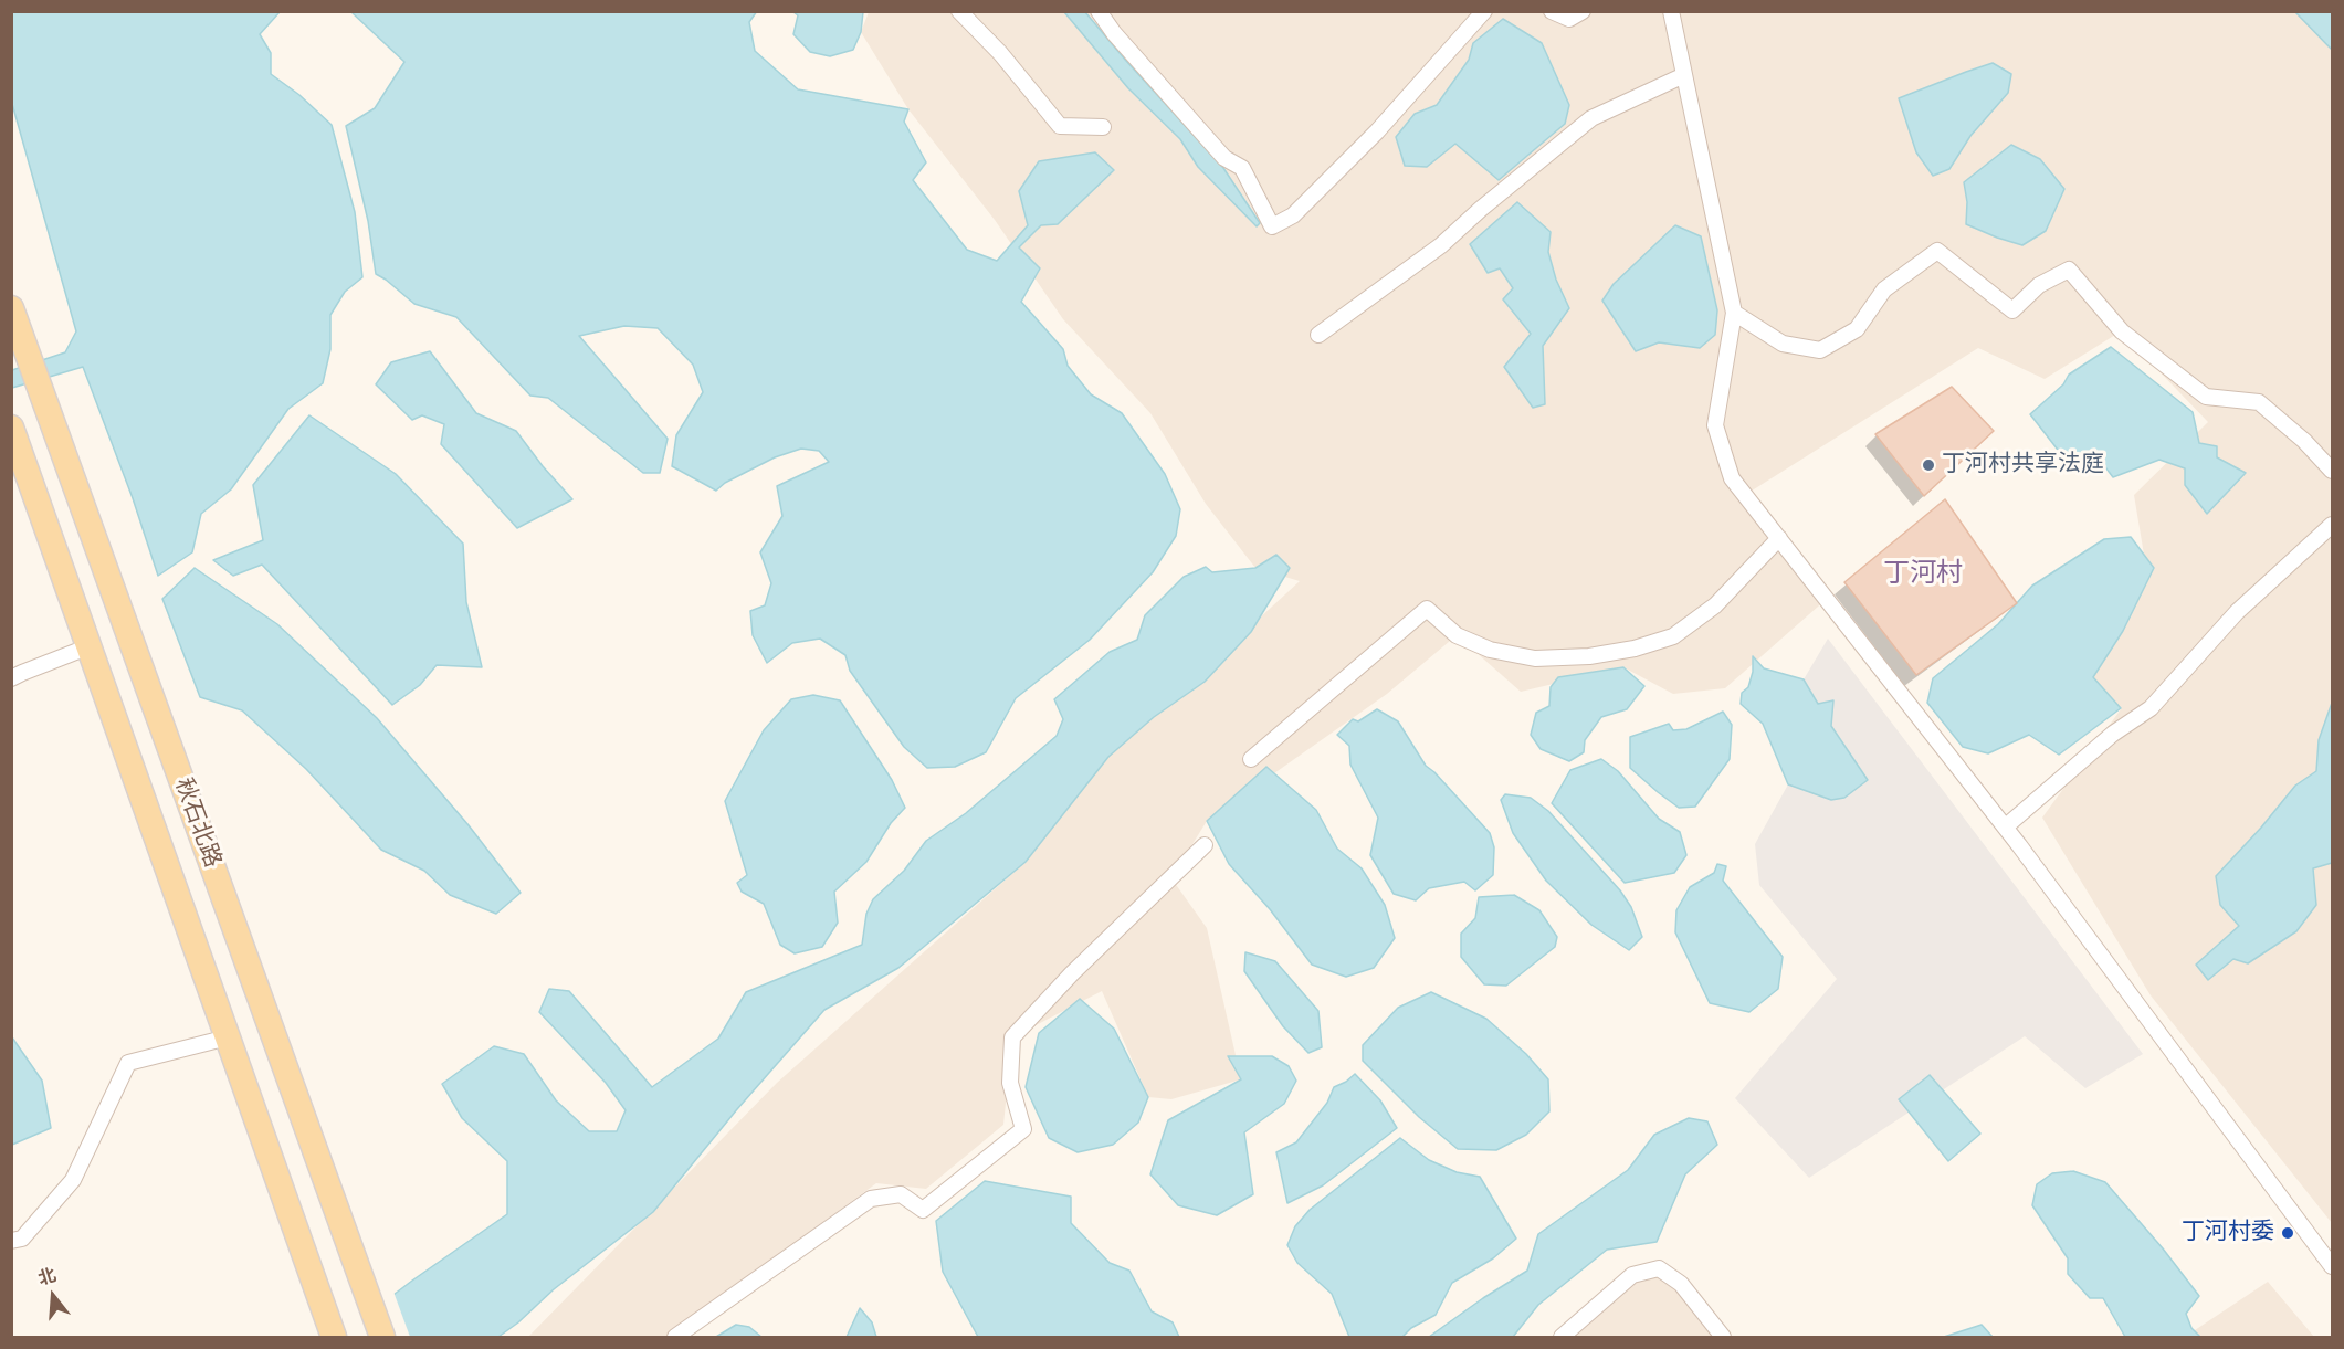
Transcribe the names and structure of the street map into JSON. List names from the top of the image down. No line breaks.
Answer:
{"streets":{"main road":["秋石北路"]},"districts":["丁河村"],"places":["丁河村共享法庭","丁河村委"],"north":"top"}
